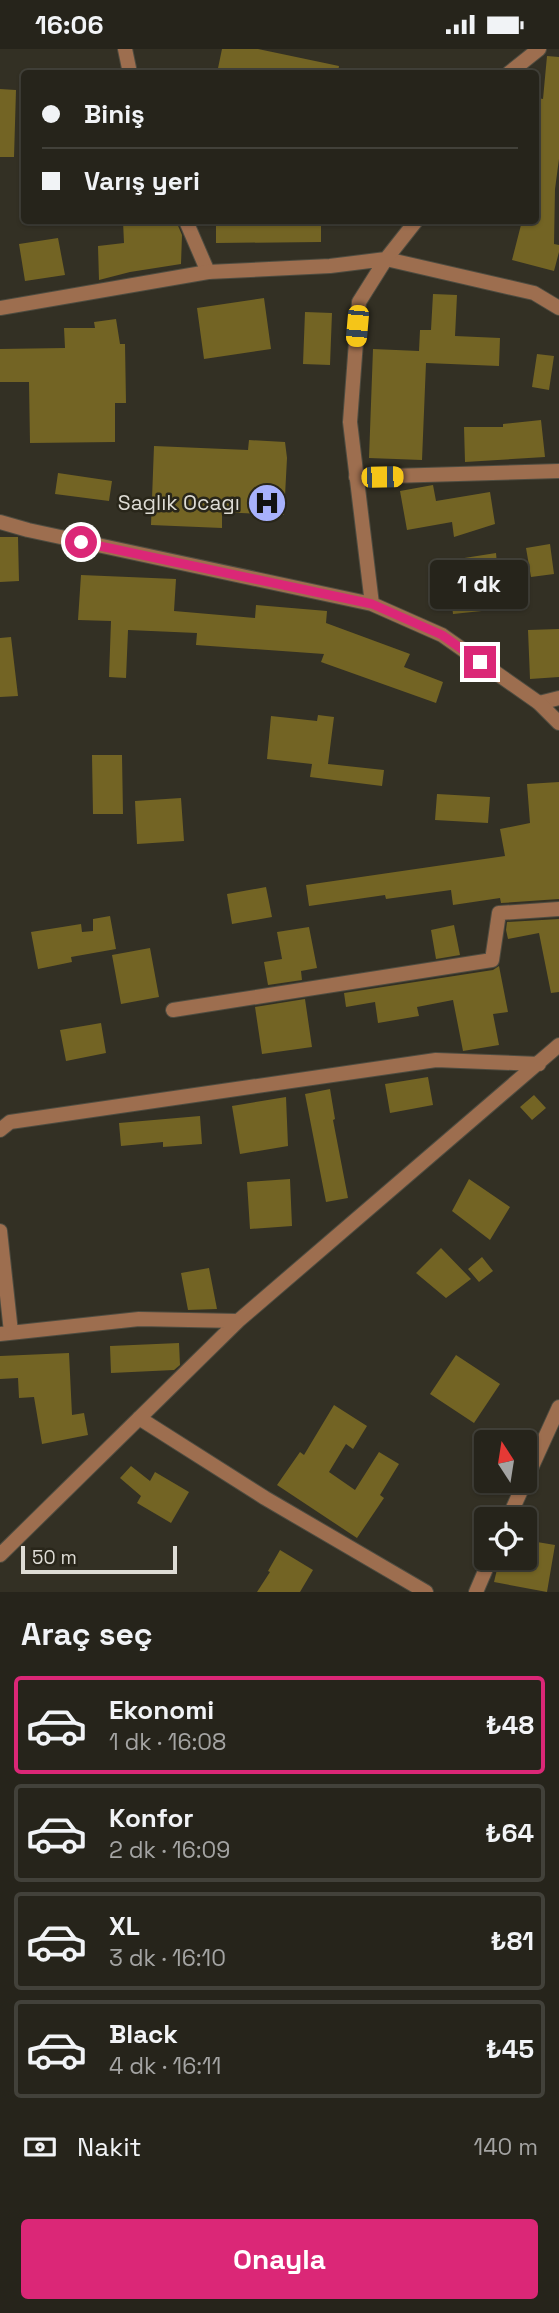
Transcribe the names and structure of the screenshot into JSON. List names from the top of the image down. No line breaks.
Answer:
{"places":{"hospital":["Saglık Ocagı"]},"scale_bar":"50 m","north":"top","page":{"status":"16:06","banner":["Biniş","Varış yeri"],"bubble":"1 dk","scale":"50 m","heading":"Araç seç","list":[{"name":"Ekonomi","note":"1 dk · 16:08","value":"₺48"},{"name":"Konfor","note":"2 dk · 16:09","value":"₺64"},{"name":"XL","note":"3 dk · 16:10","value":"₺81"},{"name":"Black","note":"4 dk · 16:11","value":"₺45"}],"pay":["Nakit","140 m"],"buttons":"Onayla"}}
